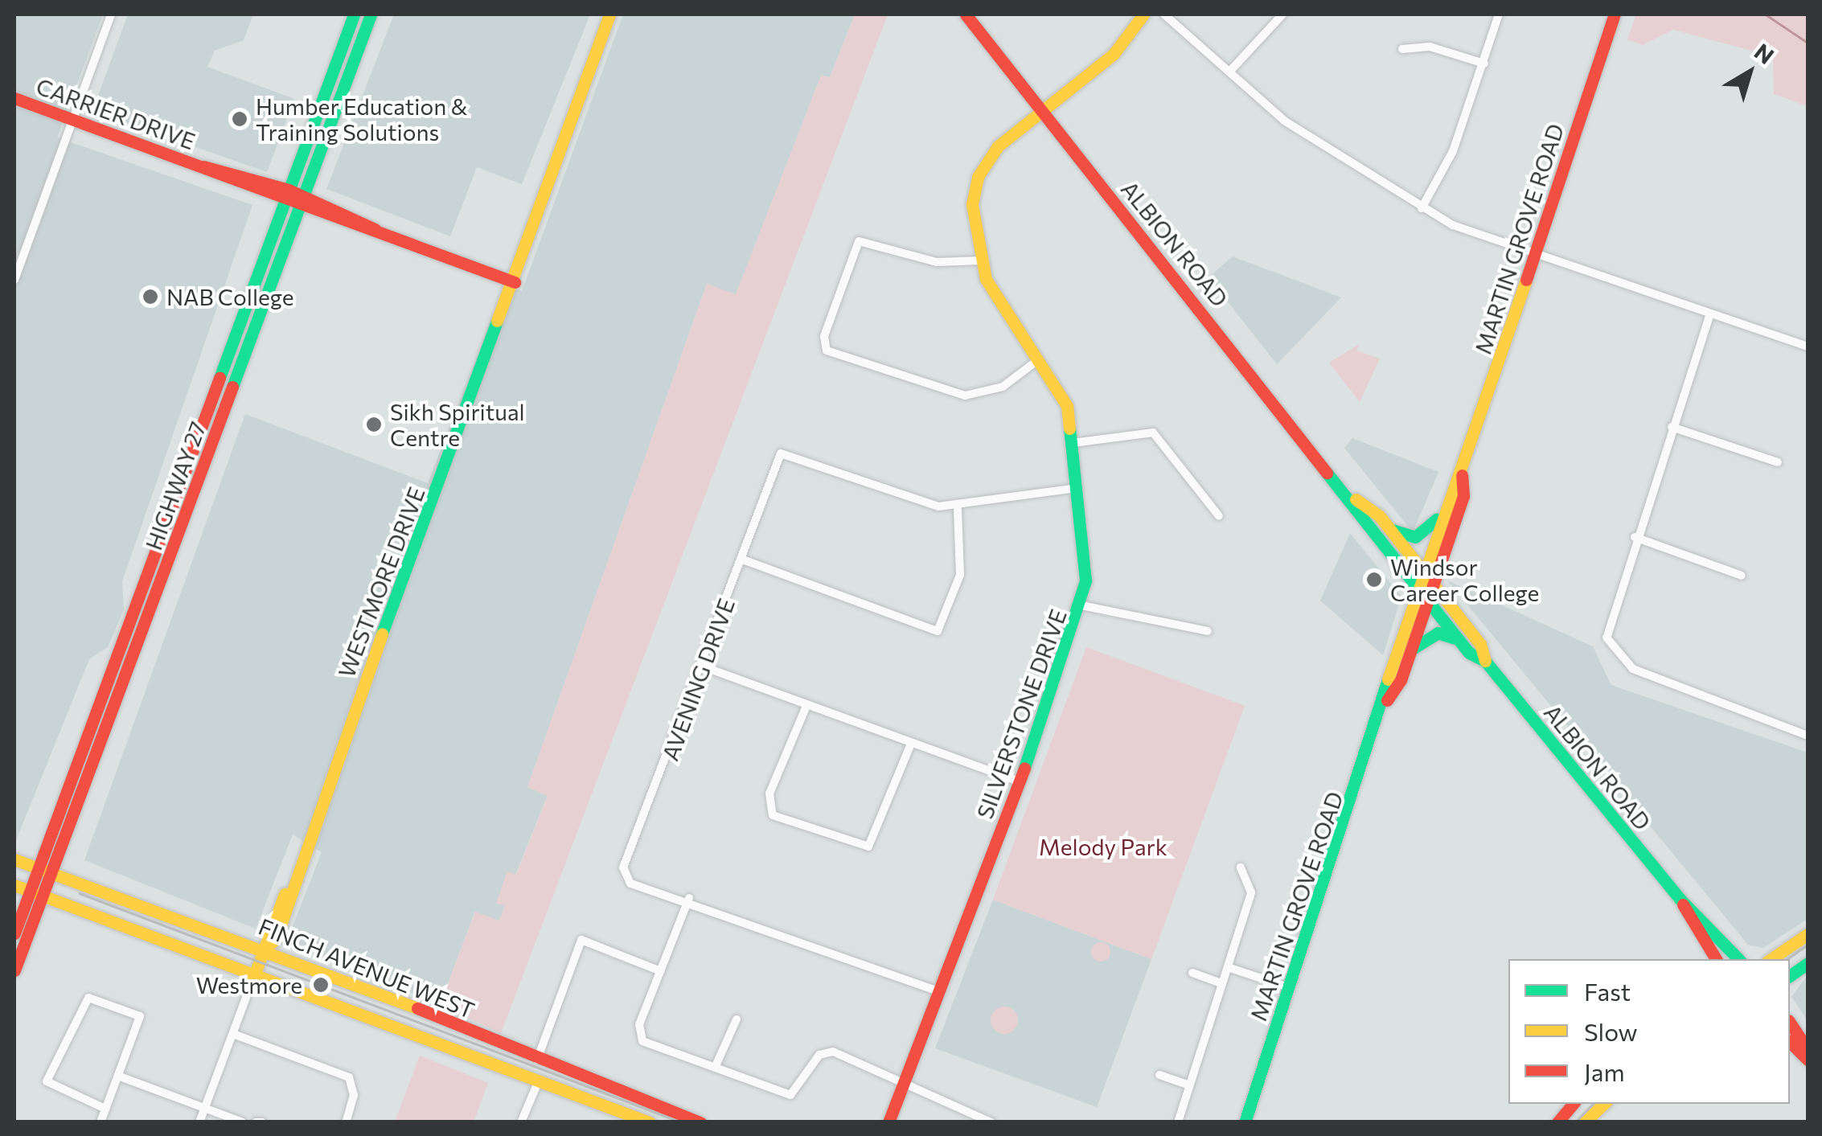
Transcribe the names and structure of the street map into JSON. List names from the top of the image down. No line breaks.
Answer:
{"streets":{"main road":["CARRIER DRIVE","MARTIN GROVE ROAD","ALBION ROAD","HIGHWAY 27","WESTMORE DRIVE","SILVERSTONE DRIVE","FINCH AVENUE WEST"],"street":["AVENING DRIVE"]},"crossings":[["CARRIER DRIVE","HIGHWAY 27"],["CARRIER DRIVE","WESTMORE DRIVE"],["MARTIN GROVE ROAD","ALBION ROAD"],["ALBION ROAD","SILVERSTONE DRIVE"],["HIGHWAY 27","FINCH AVENUE WEST"],["WESTMORE DRIVE","FINCH AVENUE WEST"],["AVENING DRIVE","SILVERSTONE DRIVE"]],"parks":["Melody Park"],"places":["Humber Education & Training Solutions","NAB College","Sikh Spiritual Centre","Windsor Career College","Westmore"],"legend":["Fast","Slow","Jam"],"north":"top right"}
